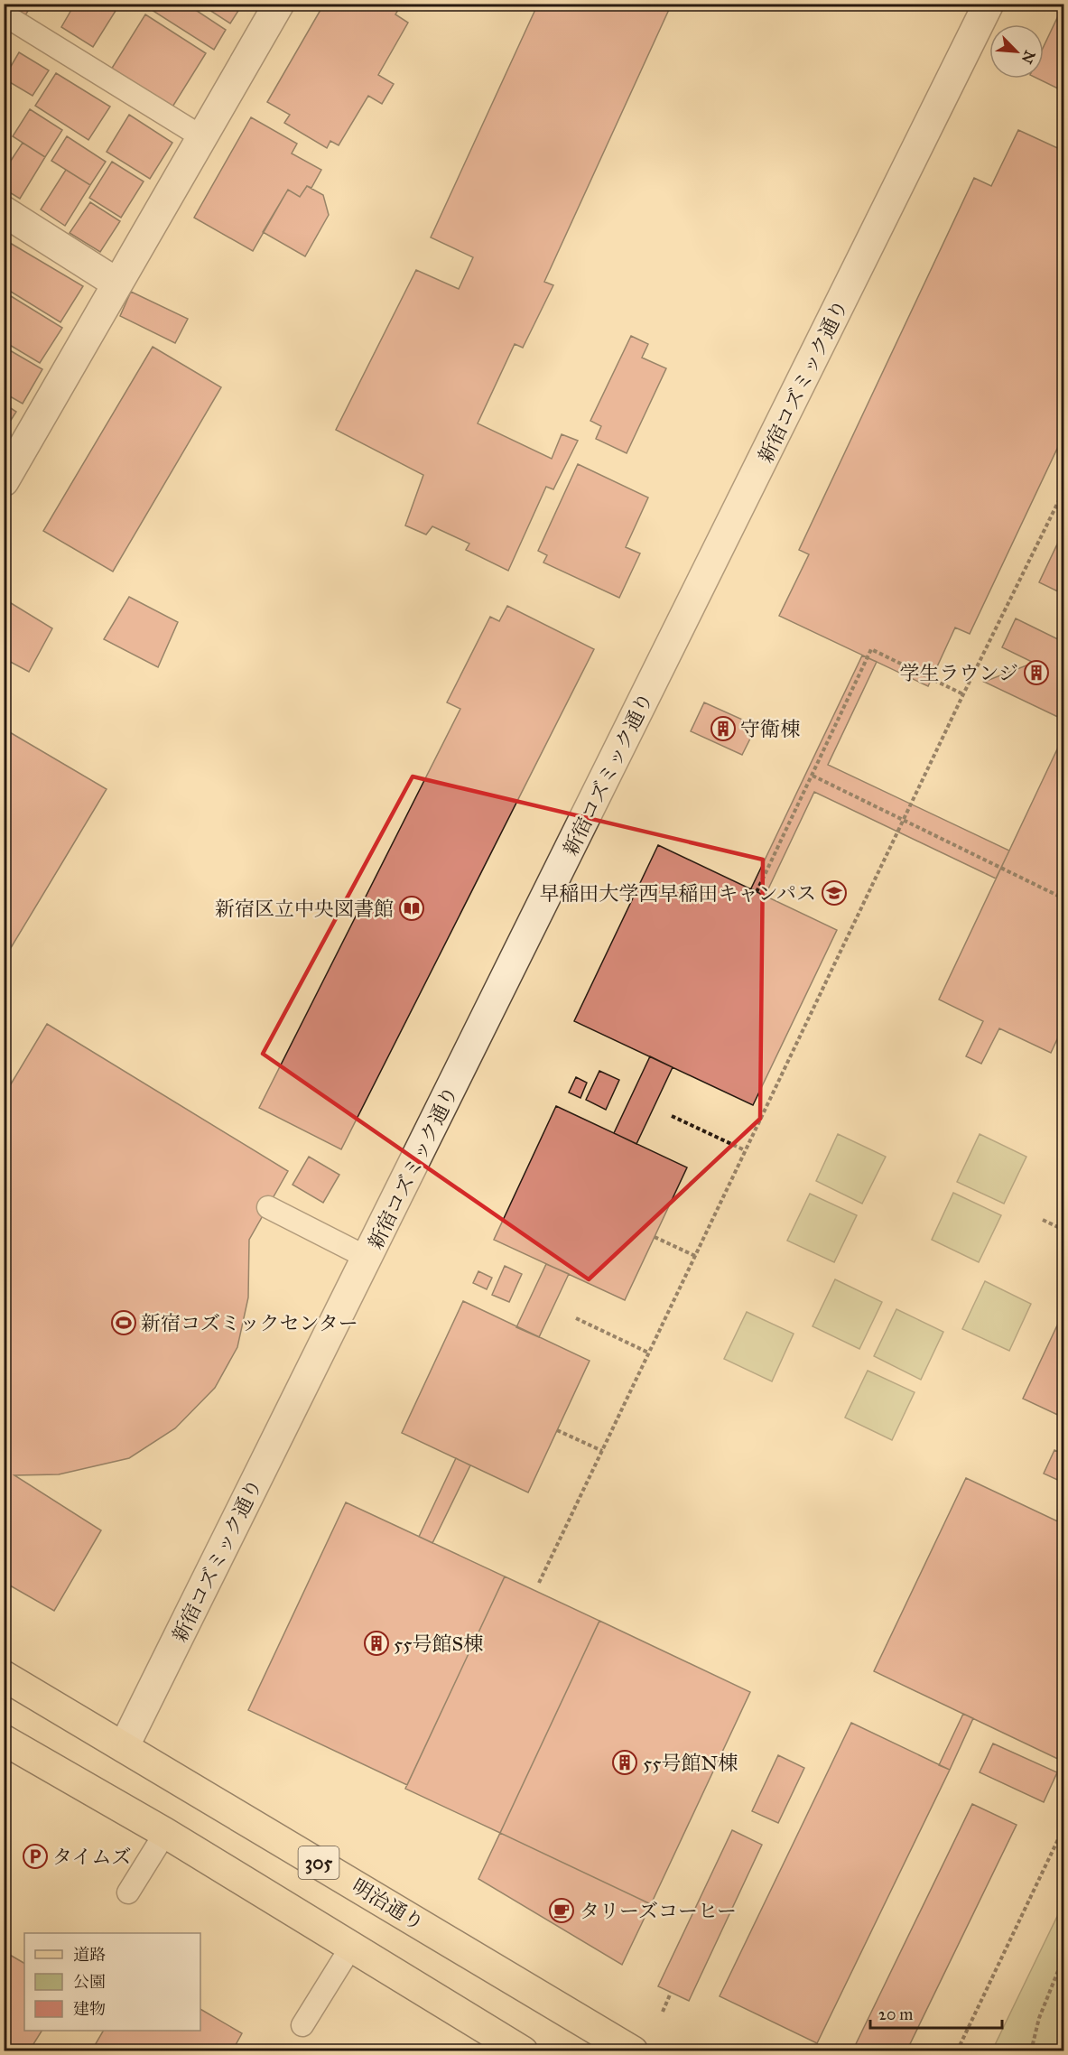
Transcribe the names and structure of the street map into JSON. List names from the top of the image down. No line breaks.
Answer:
{"streets":{"main road":["305","明治通り"],"street":["新宿コズミック通り"]},"crossings":[["新宿コズミック通り","明治通り"]],"places":{"building":["学生ラウンジ","守衛棟","55号館S棟","55号館N棟"],"school or university":["早稲田大学西早稲田キャンパス"],"library":["新宿区立中央図書館"],"sports":["新宿コズミックセンター"],"parking":["タイムズ"],"cafe":["タリーズコーヒー"]},"legend":["道路","公園","建物"],"scale_bar":"20 m","north":"bottom right"}
